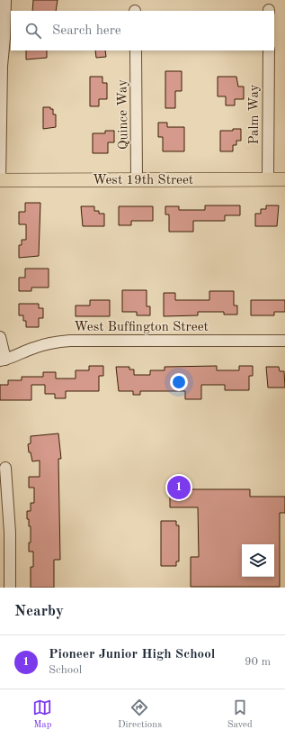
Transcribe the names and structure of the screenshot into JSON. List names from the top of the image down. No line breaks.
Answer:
{"streets":{"main road":["West 19th Street"],"street":["Quince Way","Palm Way","West Buffington Street"]},"crossings":[["Quince Way","West 19th Street"],["Palm Way","West 19th Street"]],"page":{"search":"Search here","pins":"1","heading":"Nearby","list":[{"mark":"1","name":"Pioneer Junior High School","note":"School","value":"90 m"}],"nav":["Map","Directions","Saved"]}}
